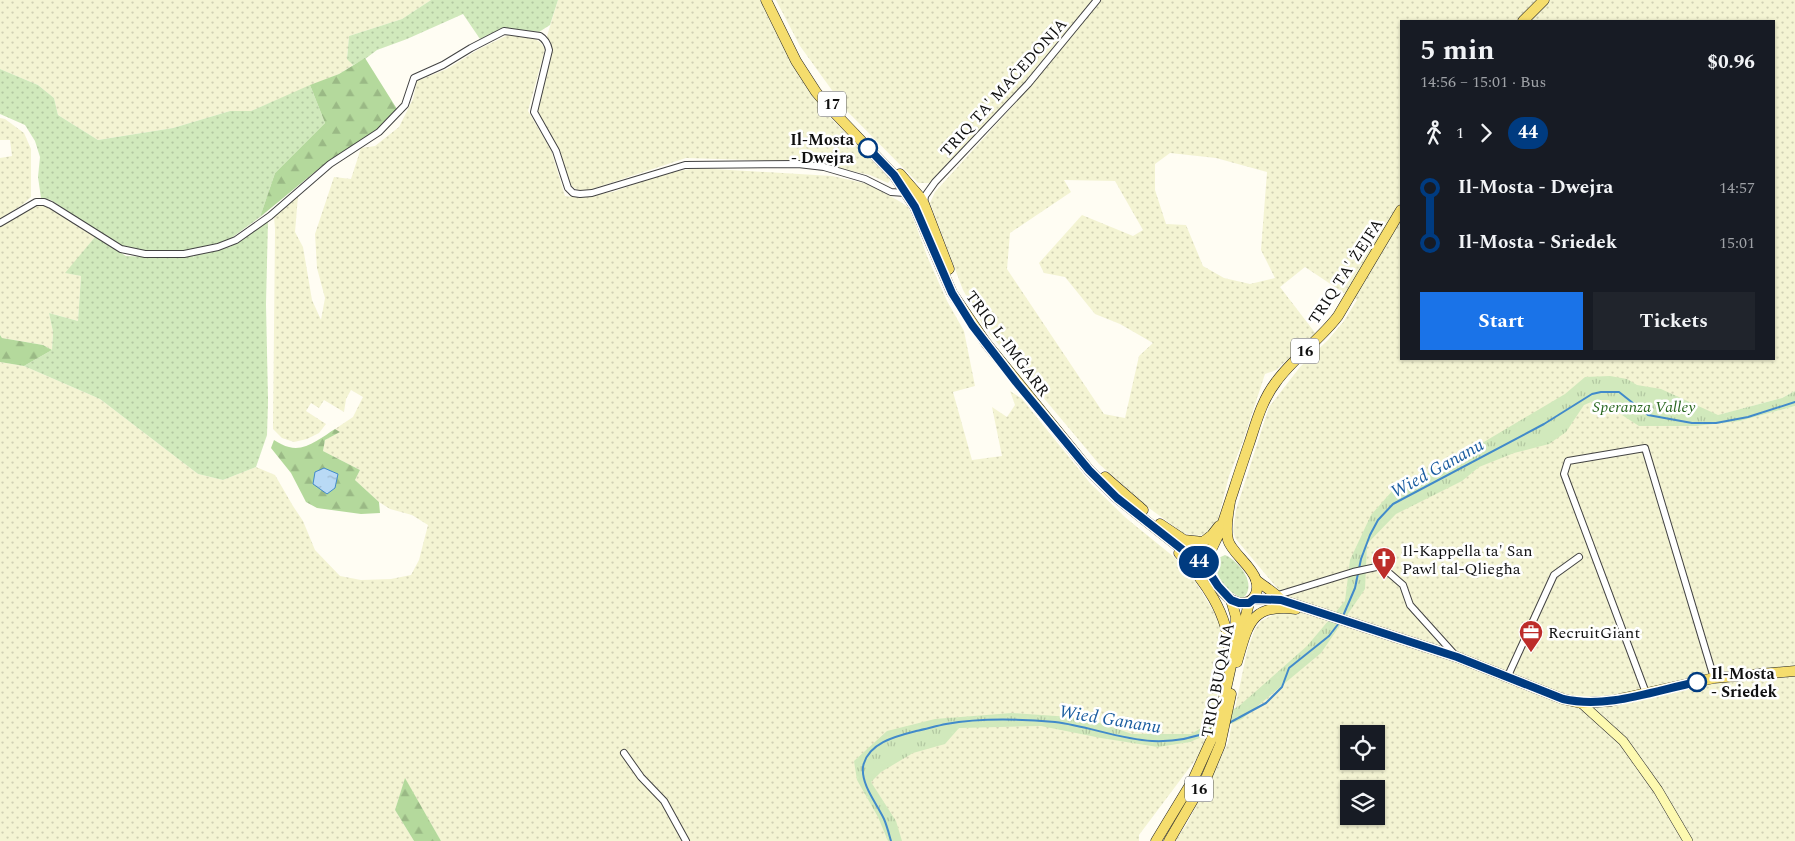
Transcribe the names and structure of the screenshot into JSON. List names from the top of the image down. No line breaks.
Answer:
{"streets":{"main road":["17","TRIQ TA' ŻEJFA","TRIQ L-IMĠARR","16","TRIQ BUQANA"],"street":["TRIQ TA' MAĊEDONJA"]},"crossings":[["TRIQ TA' MAĊEDONJA","TRIQ L-IMĠARR"],["TRIQ TA' ŻEJFA","TRIQ L-IMĠARR"],["TRIQ TA' ŻEJFA","16"],["TRIQ TA' ŻEJFA","TRIQ BUQANA"],["TRIQ L-IMĠARR","16"],["TRIQ L-IMĠARR","TRIQ BUQANA"],["16","TRIQ BUQANA"]],"water":["Wied Gananu"],"parks":["Speranza Valley"],"places":{"other":["Il-Mosta - Dwejra","Il-Mosta - Sriedek"],"church":["Il-Kappella ta' San Pawl tal-Qliegħa"],"office":["RecruitGiant"]},"lines":["bus line 44"],"page":{"on_map":"44","heading":["5 min","14:56 – 15:01 · Bus","$0.96"],"legs":["1","44"],"list":[{"name":"Il-Mosta - Dwejra","value":"14:57"},{"name":"Il-Mosta - Sriedek","value":"15:01"}],"buttons":["Start","Tickets"]}}
